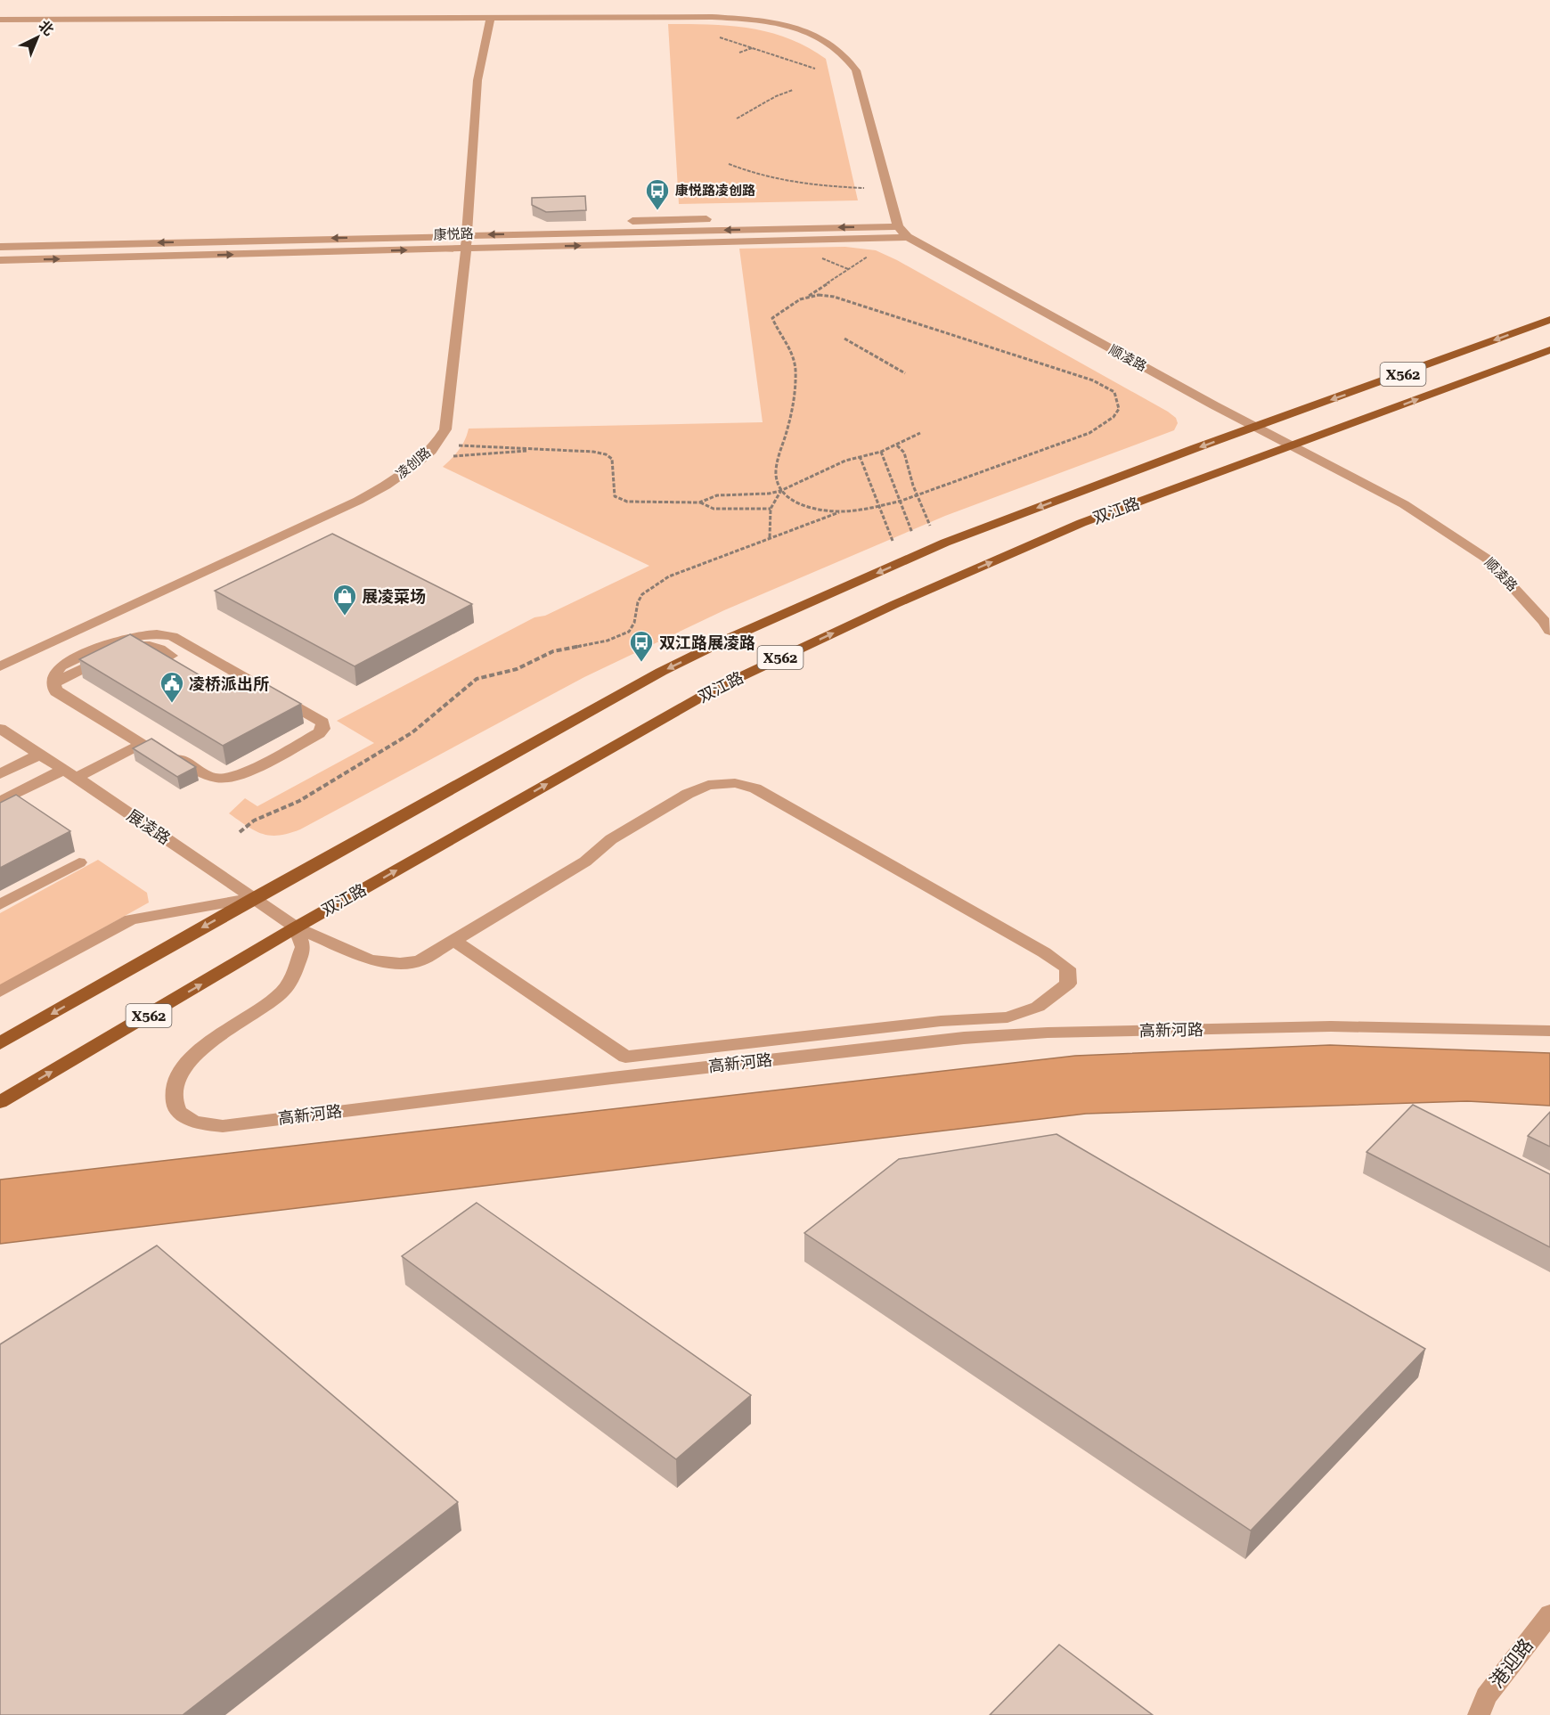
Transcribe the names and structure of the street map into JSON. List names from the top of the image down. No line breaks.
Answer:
{"streets":{"main road":["X562","双江路"],"street":["康悦路","顺凌路","凌创路","展凌路","高新河路","港迎路"]},"crossings":[["康悦路","顺凌路"],["康悦路","凌创路"],["顺凌路","凌创路"],["顺凌路","双江路"],["双江路","展凌路"],["双江路","高新河路"],["展凌路","高新河路"]],"places":{"bus stop":["康悦路凌创路","双江路展凌路"],"shop":["展凌菜场"],"public building":["凌桥派出所"]},"north":"top right"}
